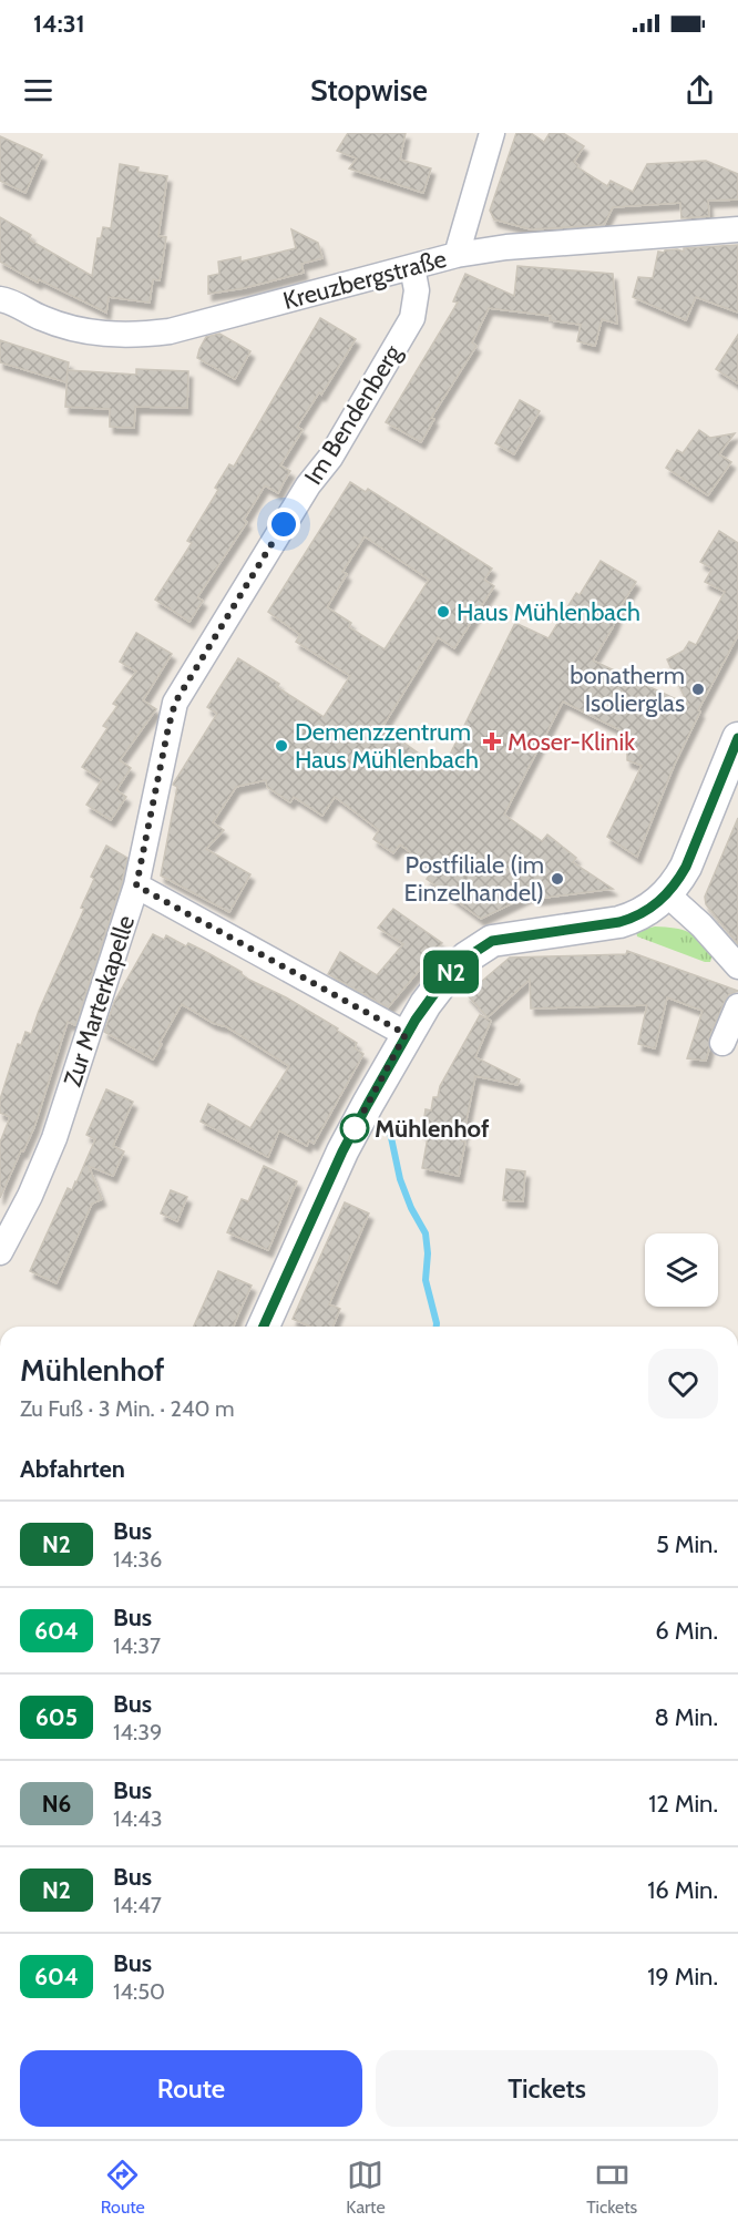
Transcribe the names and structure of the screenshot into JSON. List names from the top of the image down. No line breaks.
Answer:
{"streets":{"street":["Kreuzbergstraße","Im Bendenberg","Zur Marterkapelle"]},"crossings":[["Kreuzbergstraße","Im Bendenberg"],["Im Bendenberg","Zur Marterkapelle"]],"places":{"other":["Haus Mühlenbach","bonatherm Isolierglas","Demenzzentrum Haus Mühlenbach","Postfiliale (im Einzelhandel)","Mühlenhof"],"health":["Moser-Klinik"]},"lines":["bus line N2"],"page":{"status":"14:31","header":"Stopwise","on_map":"N2","heading":[["Mühlenhof","Zu Fuß · 3 Min. · 240 m"],"Abfahrten"],"list":[{"mark":"N2","name":"Bus","note":"14:36","value":"5 Min."},{"mark":"604","name":"Bus","note":"14:37","value":"6 Min."},{"mark":"605","name":"Bus","note":"14:39","value":"8 Min."},{"mark":"N6","name":"Bus","note":"14:43","value":"12 Min."},{"mark":"N2","name":"Bus","note":"14:47","value":"16 Min."},{"mark":"604","name":"Bus","note":"14:50","value":"19 Min."}],"buttons":["Route","Tickets"],"tabs":["Route","Karte","Tickets"]}}
